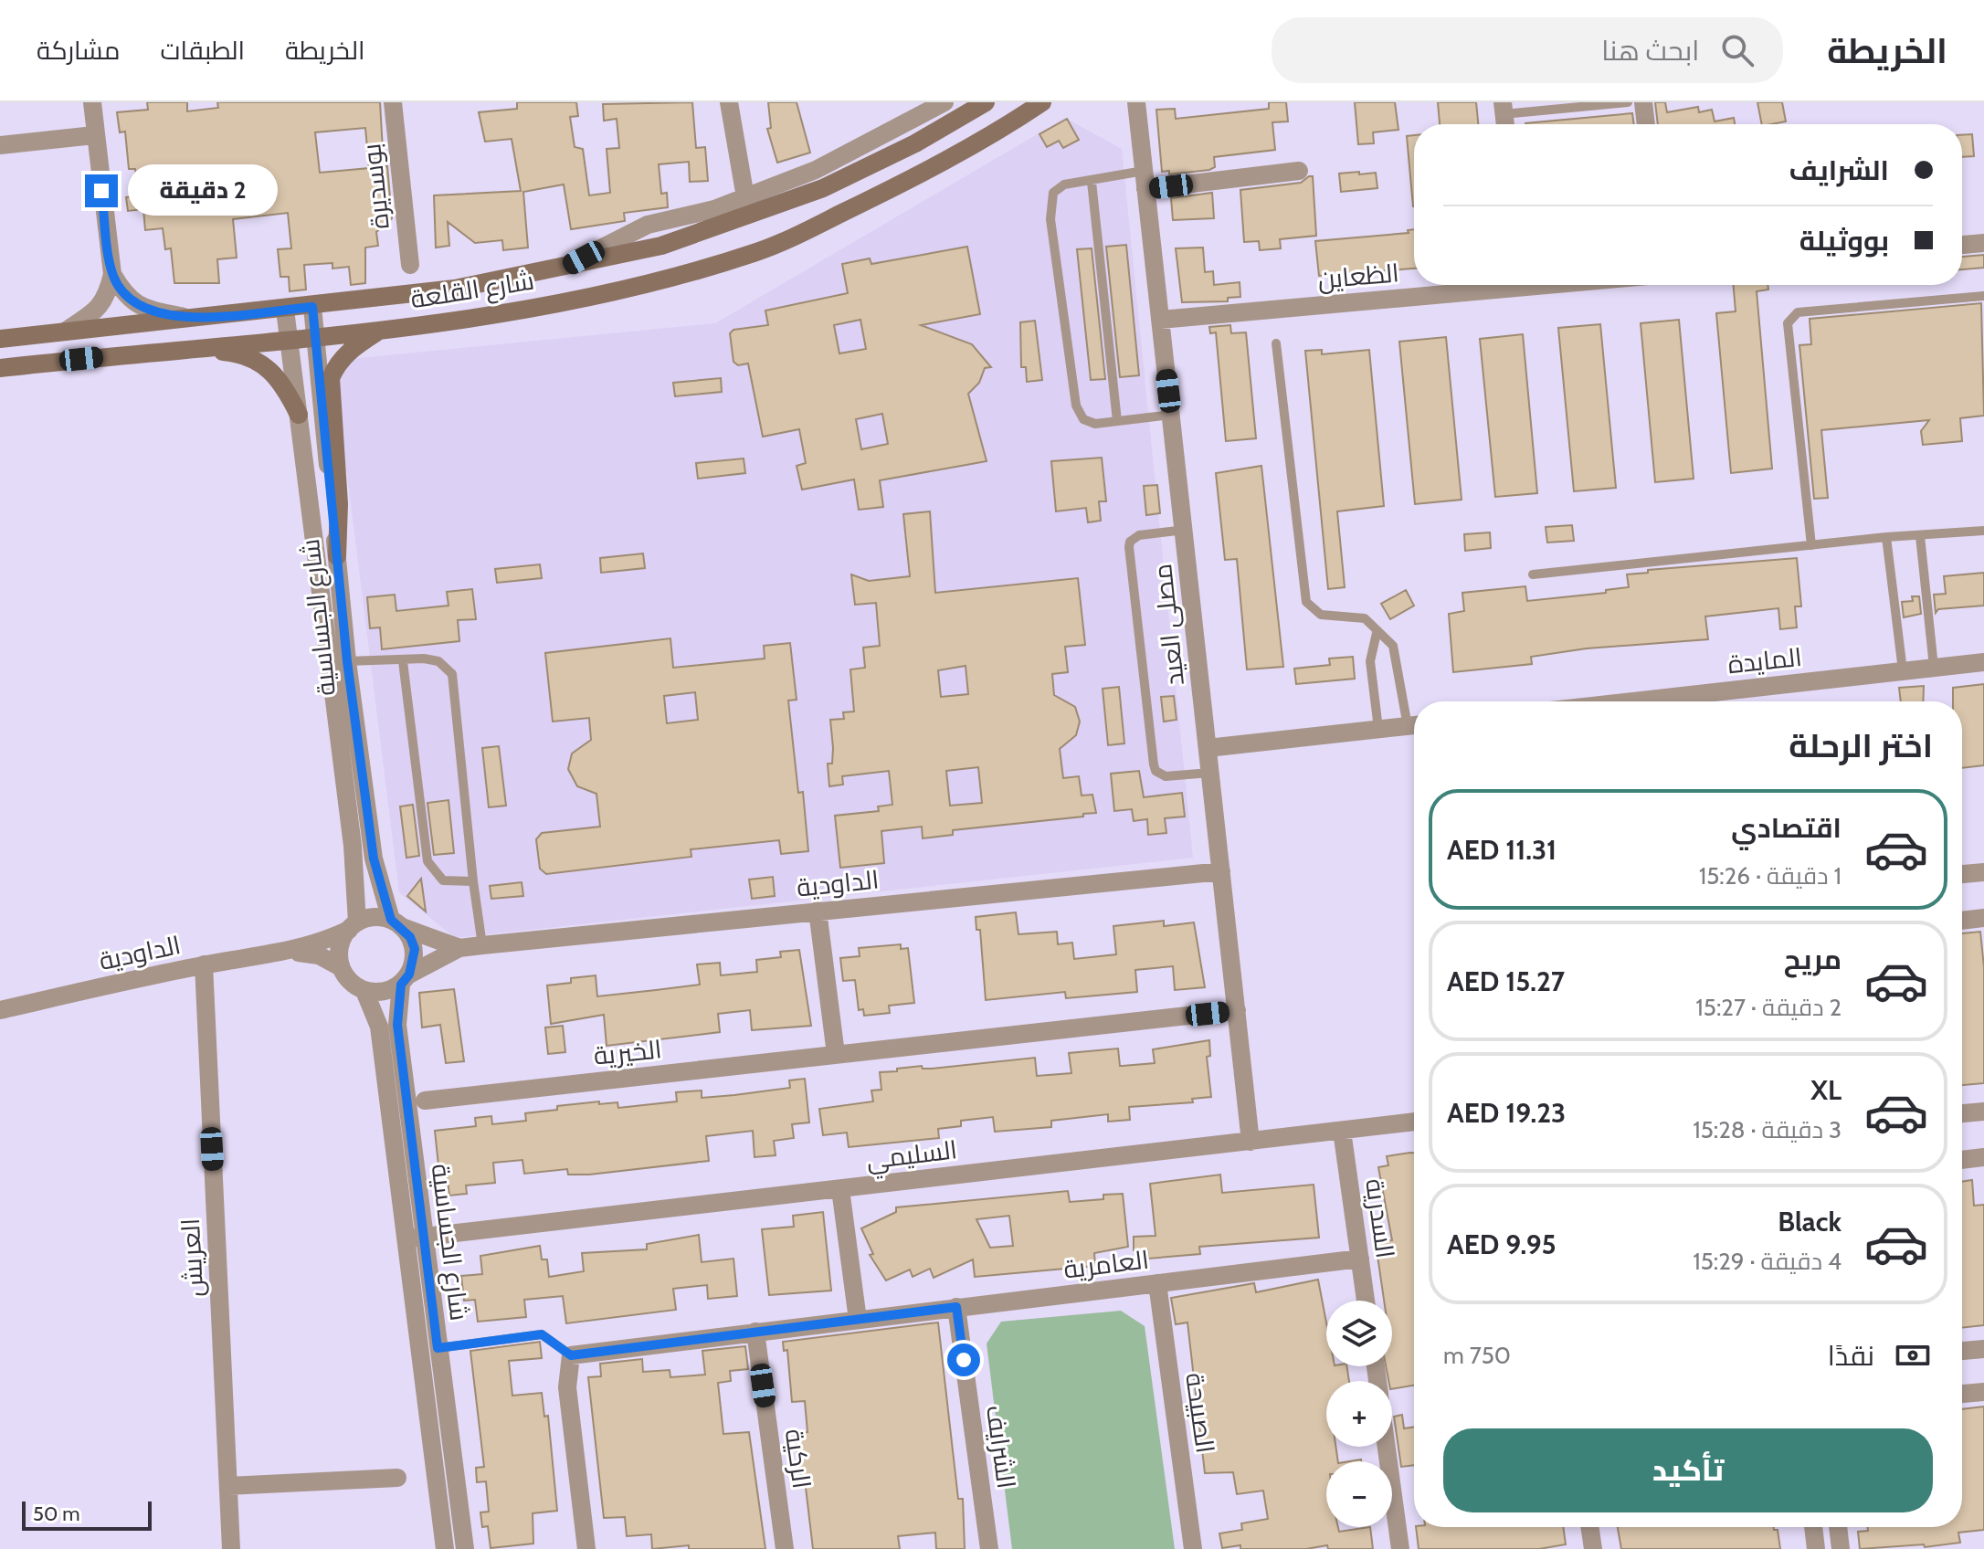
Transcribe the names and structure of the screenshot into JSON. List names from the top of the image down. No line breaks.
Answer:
{"streets":{"main road":["شارع القلعة"],"street":["بوسديرة","الظعاين","شارع الجساسية","مصلى العيد","المايدة","الداودية","الخيرية","السليمي","السدرية","العريش","العامرية","الصبيحة","الشرايف","الركية"]},"crossings":[["الظعاين","مصلى العيد"],["شارع القلعة","شارع الجساسية"],["شارع الجساسية","الداودية"],["شارع الجساسية","السليمي"],["مصلى العيد","الداودية"],["مصلى العيد","الخيرية"],["مصلى العيد","السليمي"],["الداودية","العريش"],["السليمي","السدرية"],["السدرية","العامرية"],["العامرية","الصبيحة"],["العامرية","الشرايف"],["العامرية","الركية"]],"scale_bar":"50 m","page":{"header":"الخريطة","search":"ابحث هنا","nav":["الخريطة","الطبقات","مشاركة"],"banner":["الشرايف","بووثيلة"],"bubble":"2 دقيقة","heading":"اختر الرحلة","list":[{"name":"اقتصادي","note":"1 دقيقة · 15:26","value":"AED 11.31"},{"name":"مريح","note":"2 دقيقة · 15:27","value":"AED 15.27"},{"name":"XL","note":"3 دقيقة · 15:28","value":"AED 19.23"},{"name":"Black","note":"4 دقيقة · 15:29","value":"AED 9.95"}],"map_buttons":["+","−"],"pay":["نقدًا","750 m"],"buttons":"تأكيد","scale":"50 m"}}
